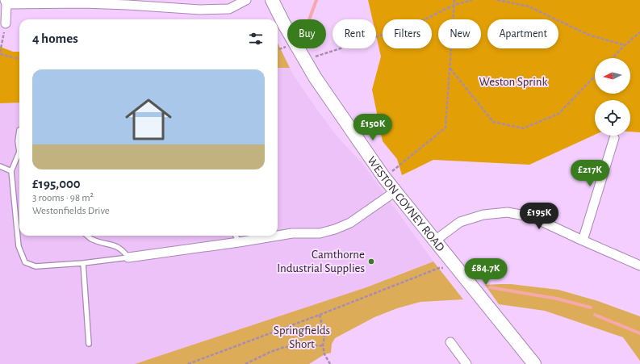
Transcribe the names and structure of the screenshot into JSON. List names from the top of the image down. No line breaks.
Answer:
{"streets":{"street":["WESTON COYNEY ROAD"]},"parks":["Weston Sprink","Springfields Short"],"places":["Camthorne Industrial Supplies"],"north":"left","page":{"chip":["Buy","Rent","Filters","New","Apartment"],"heading":"4 homes","list":[{"name":"£195,000","note":"3 rooms · 98 m² · Westonfields Drive"}],"price":["£150K","£217K","£195K","£84.7K"]}}
